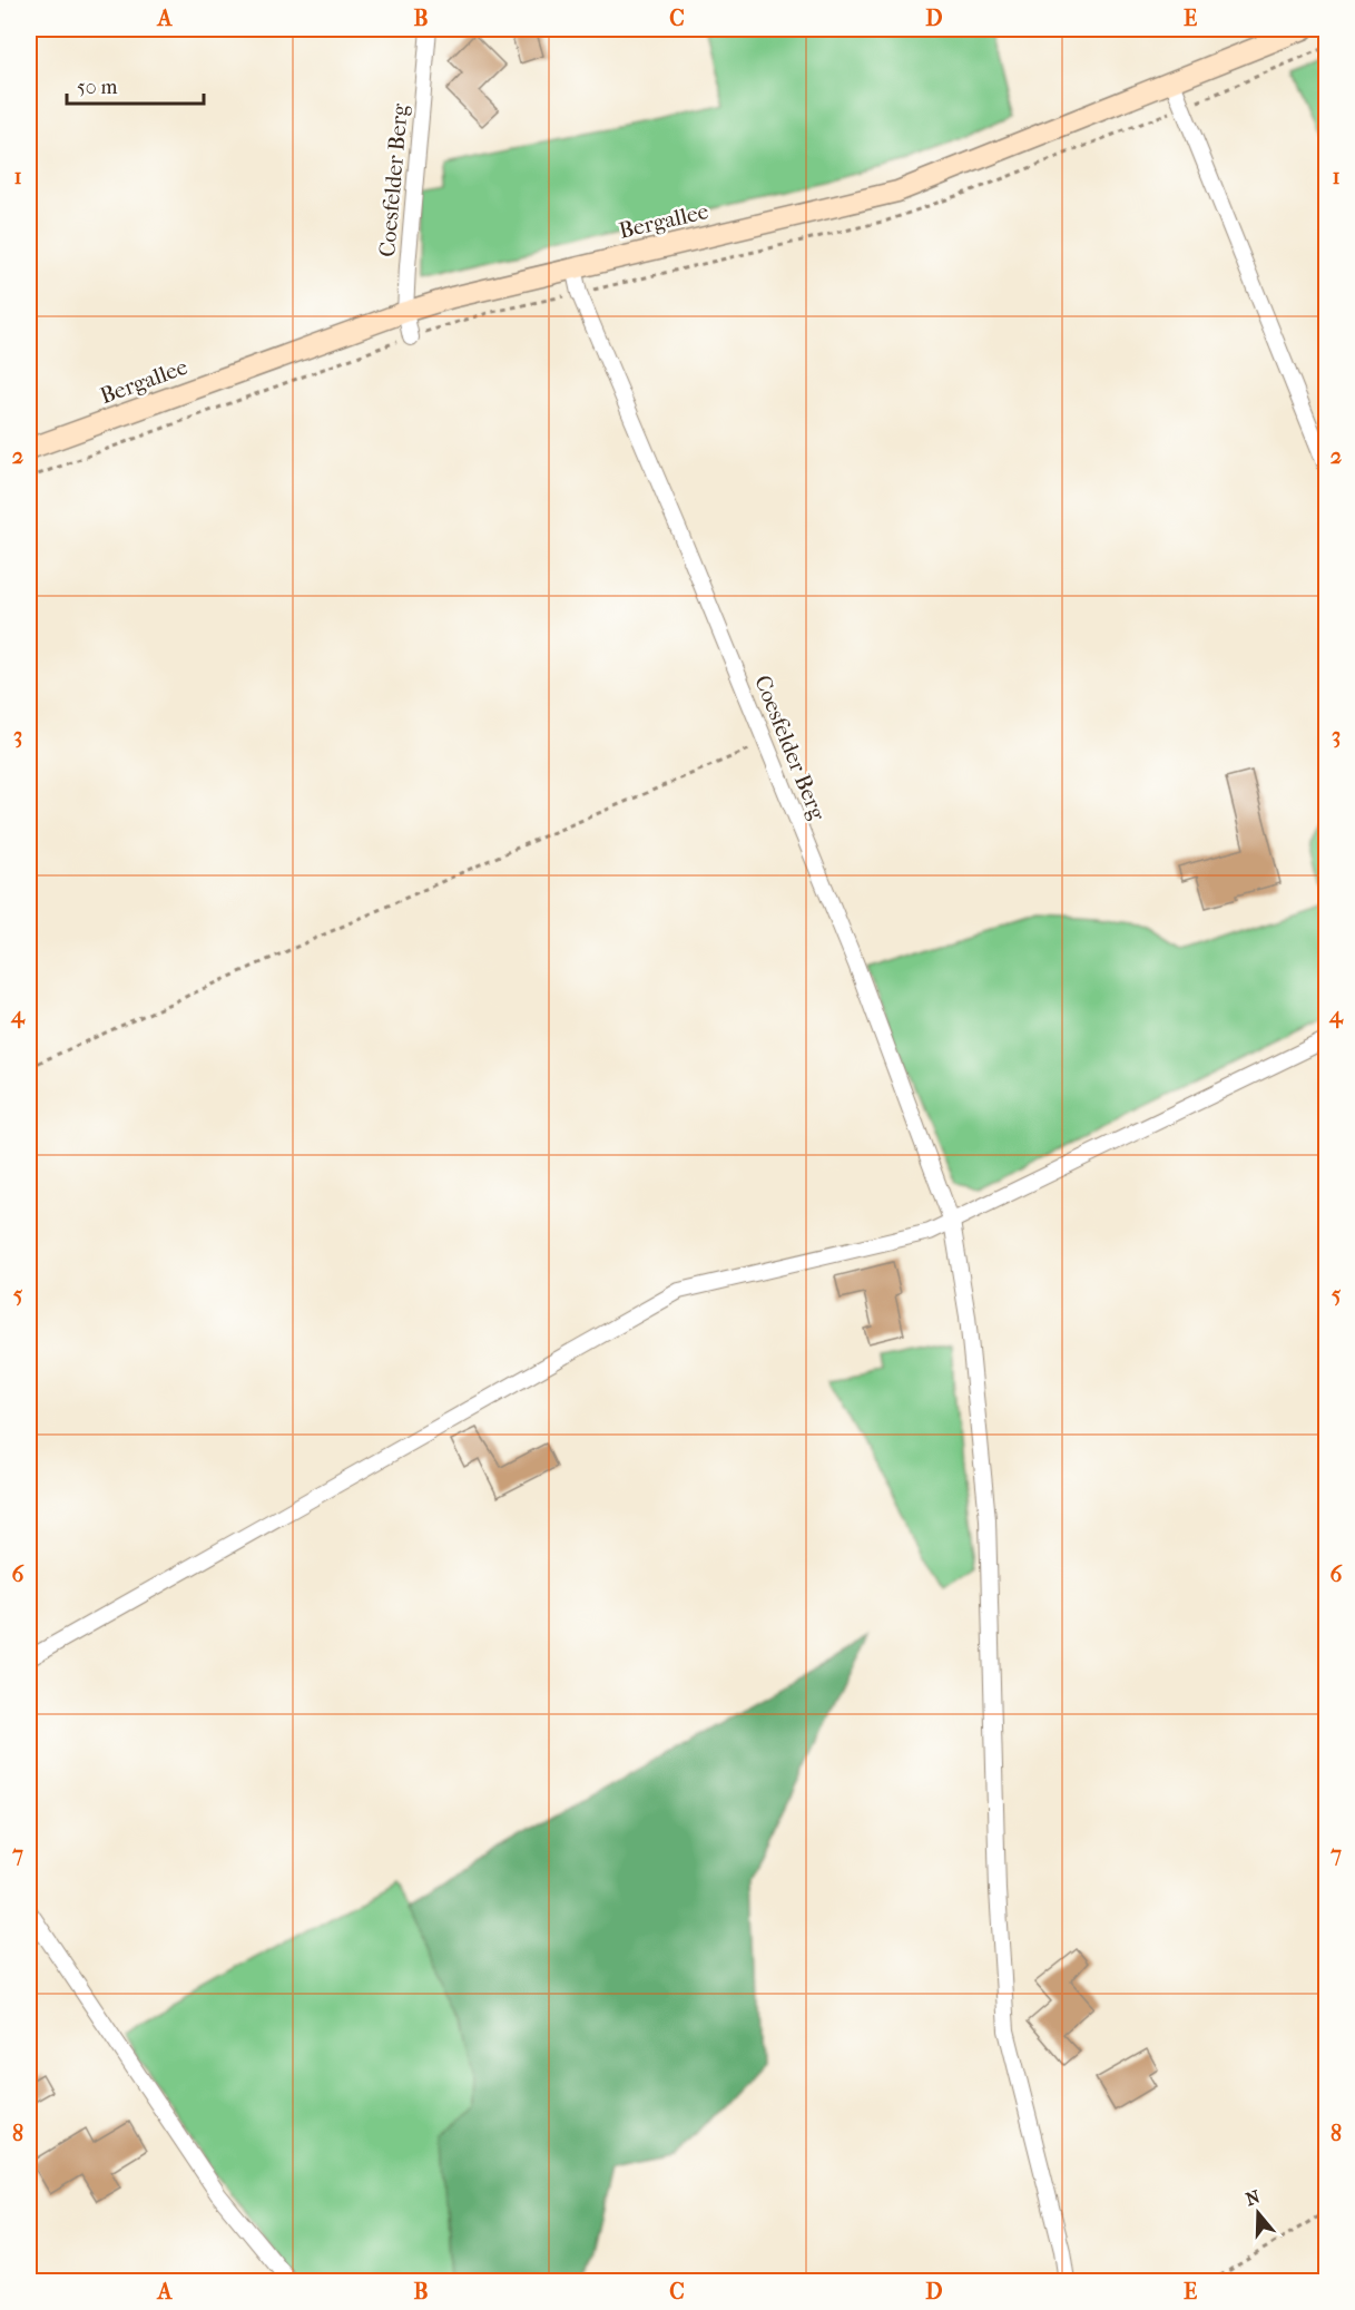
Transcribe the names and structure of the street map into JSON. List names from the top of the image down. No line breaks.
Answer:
{"streets":{"street":["Coesfelder Berg","Bergallee"]},"crossings":[["Coesfelder Berg","Bergallee"]],"scale_bar":"50 m","north":"top","grid":{"columns":["A","B","C","D","E"],"rows":["1","2","3","4","5","6","7","8"]}}
